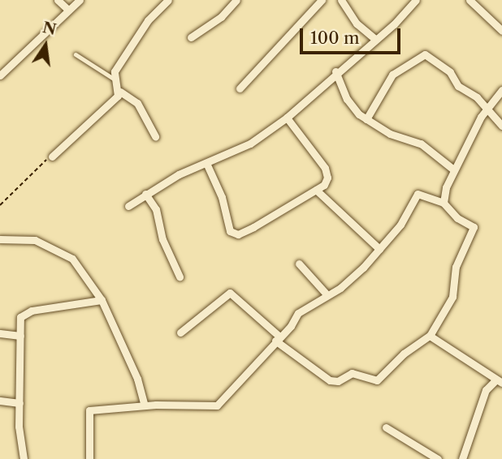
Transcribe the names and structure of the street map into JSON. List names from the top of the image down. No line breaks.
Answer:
{"scale_bar":"100 m","north":"top"}
